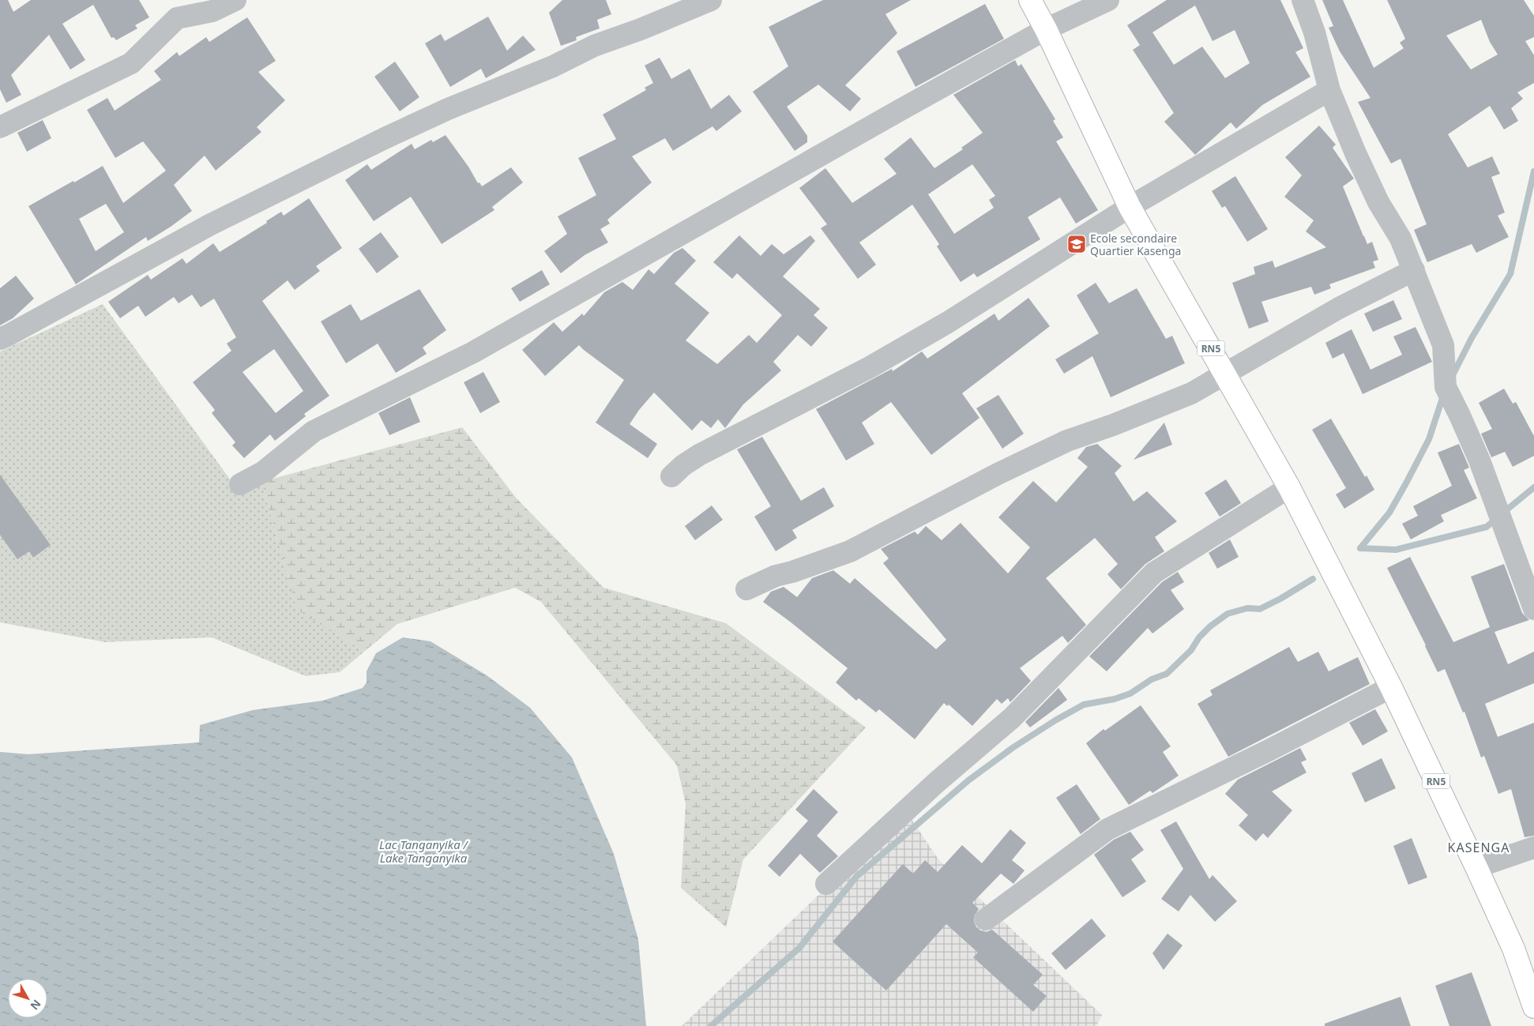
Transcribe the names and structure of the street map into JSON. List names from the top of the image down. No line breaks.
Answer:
{"streets":{"highway":["RN5"]},"districts":["KASENGA"],"water":["Lac Tanganyika / Lake Tanganyika"],"places":{"school or university":["Ecole secondaire Quartier Kasenga"]},"north":"bottom right"}
